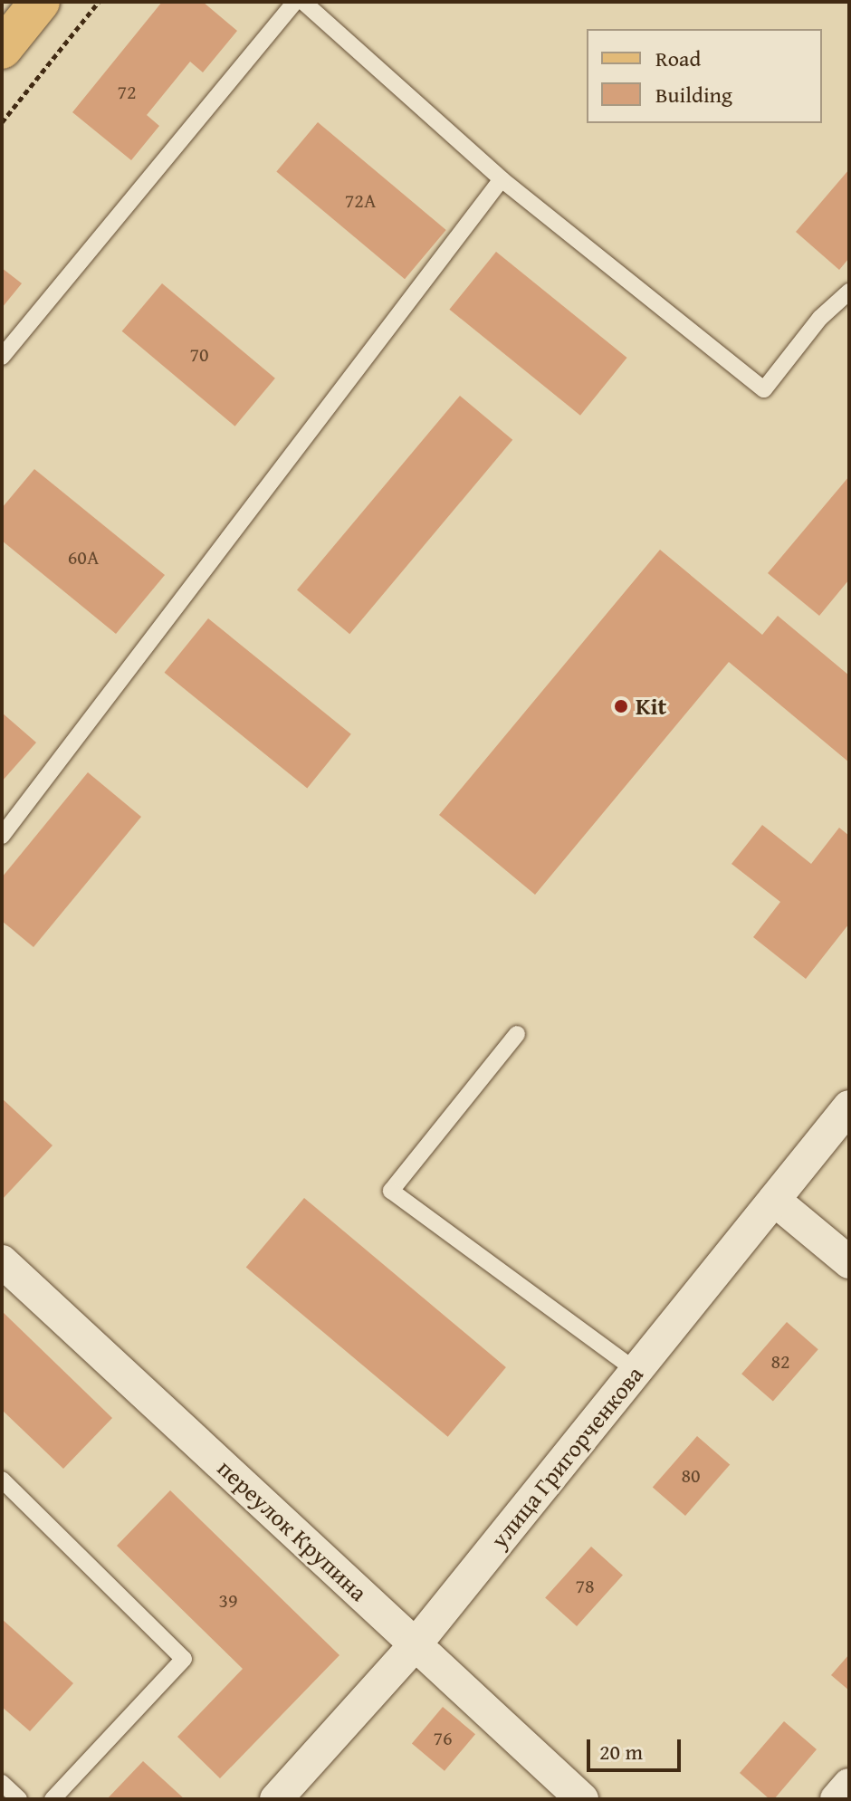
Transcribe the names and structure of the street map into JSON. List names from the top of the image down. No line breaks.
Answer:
{"streets":{"street":["улица Григорченкова","переулок Крупина"]},"crossings":[["улица Григорченкова","переулок Крупина"]],"places":["Kit"],"house_numbers":["72","72А","70","60А","82","80","78","39","76"],"legend":["Road","Building"],"scale_bar":"20 m"}
